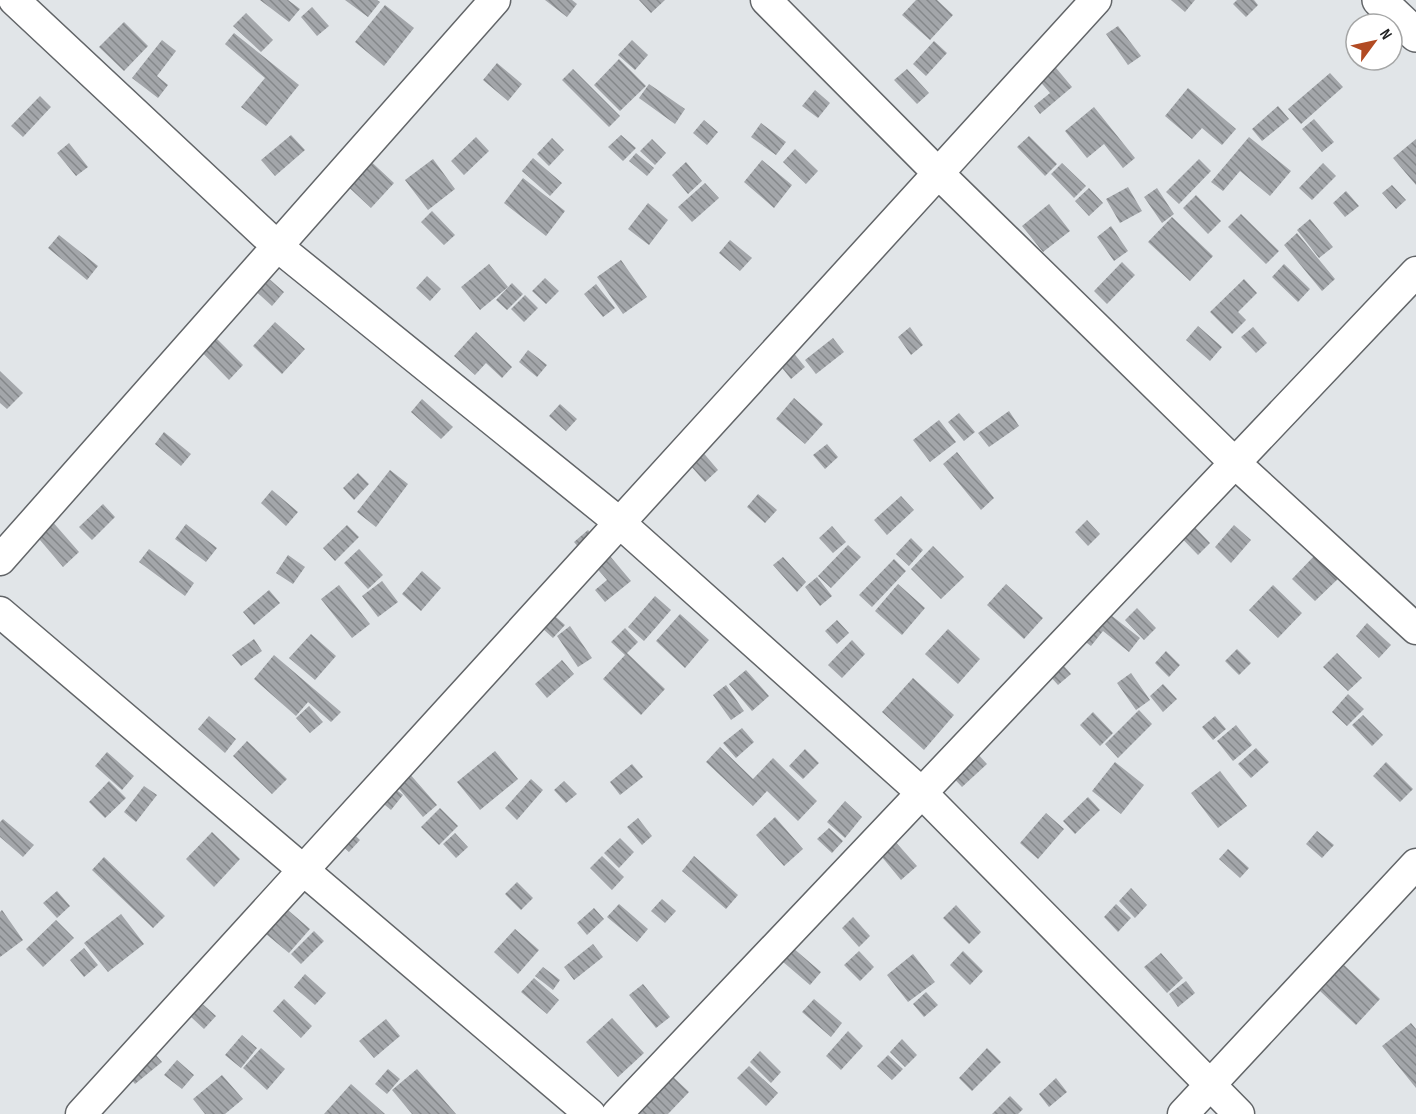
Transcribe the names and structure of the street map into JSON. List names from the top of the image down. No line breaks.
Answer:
{"north":"top right"}
